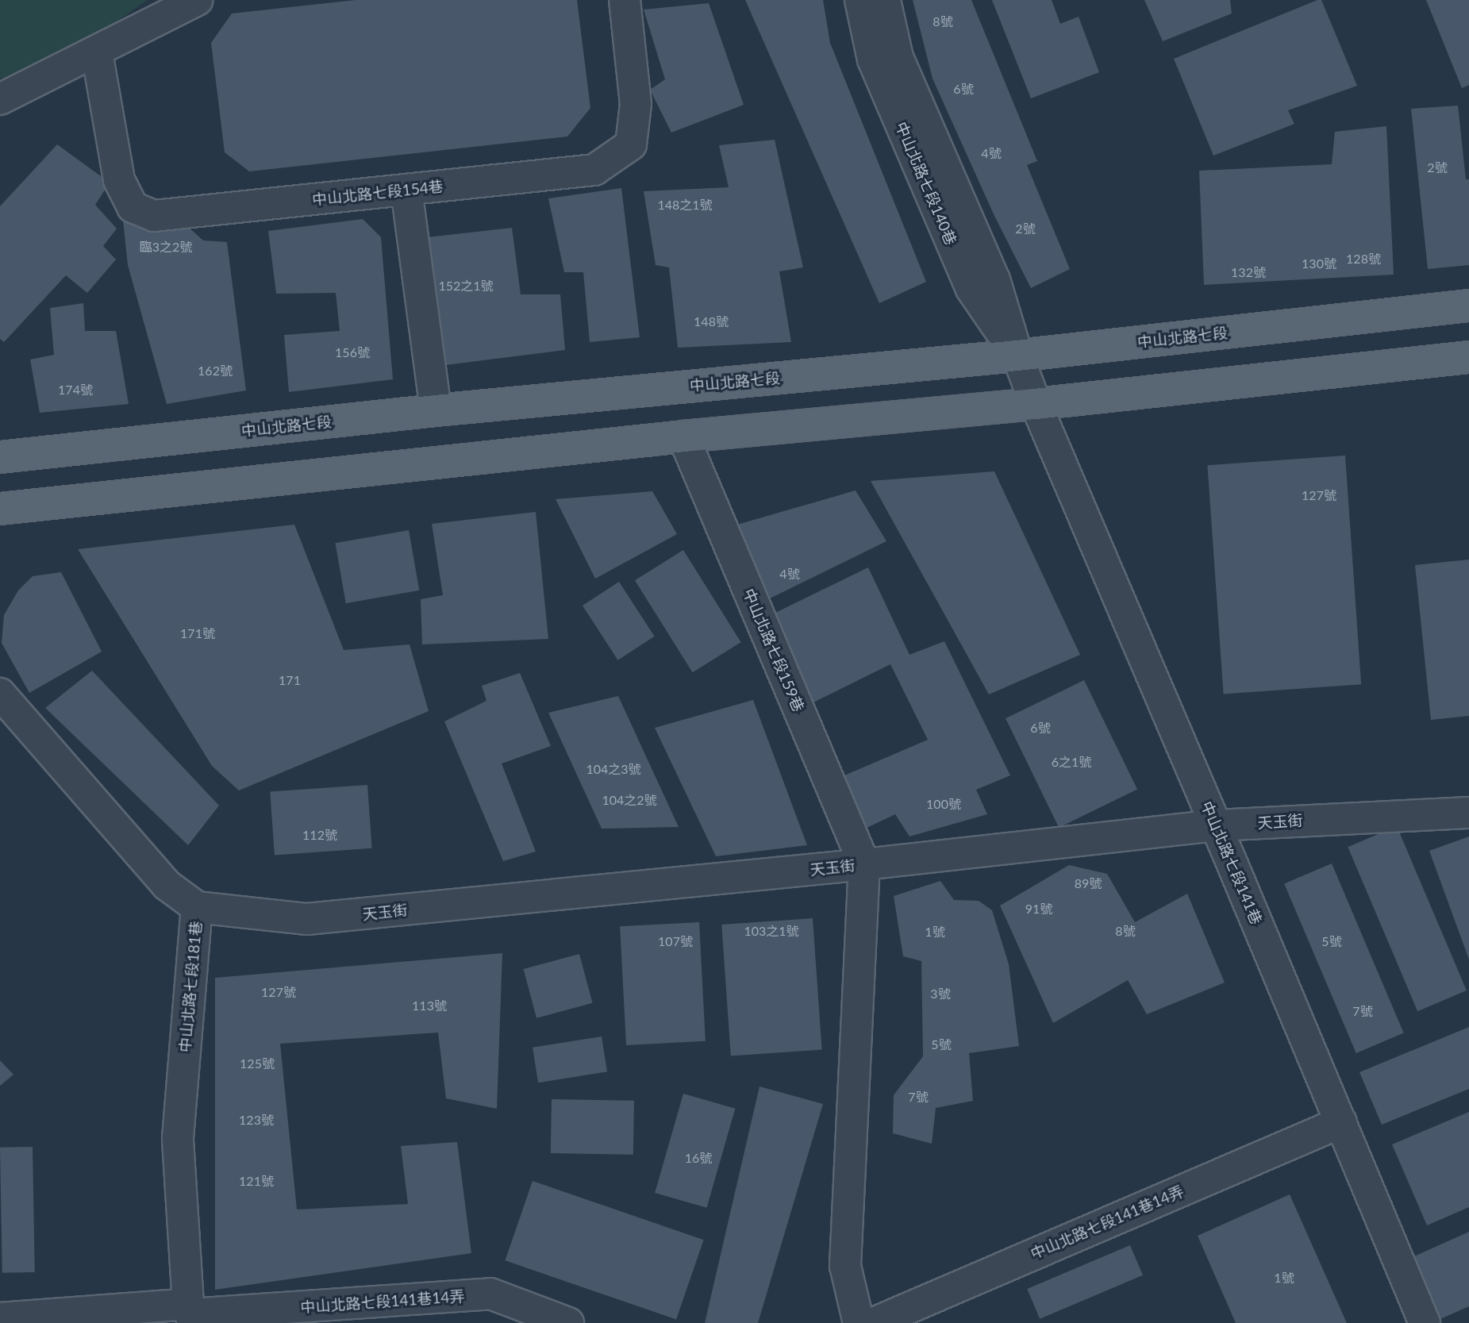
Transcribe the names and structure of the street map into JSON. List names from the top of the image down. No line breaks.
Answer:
{"streets":{"main road":["中山北路七段"],"street":["中山北路七段140巷","中山北路七段154巷","中山北路七段159巷","天玉街","中山北路七段141巷","中山北路七段181巷","中山北路七段141巷14弄"]},"crossings":[["中山北路七段140巷","中山北路七段"],["中山北路七段140巷","中山北路七段141巷"],["中山北路七段159巷","天玉街"],["天玉街","中山北路七段141巷"],["天玉街","中山北路七段181巷"],["中山北路七段141巷","中山北路七段141巷14弄"],["中山北路七段181巷","中山北路七段141巷14弄"]],"house_numbers":["8號","6號","4號","2號","148之1號","2號","臨3之2號","128號","130號","132號","152之1號","148號","156號","162號","174號","127號","4號","171號","171","6號","6之1號","104之3號","104之2號","100號","112號","89號","91號","103之1號","8號","1號","107號","5號","127號","3號","113號","7號","5號","125號","7號","123號","16號","121號","1號"]}
